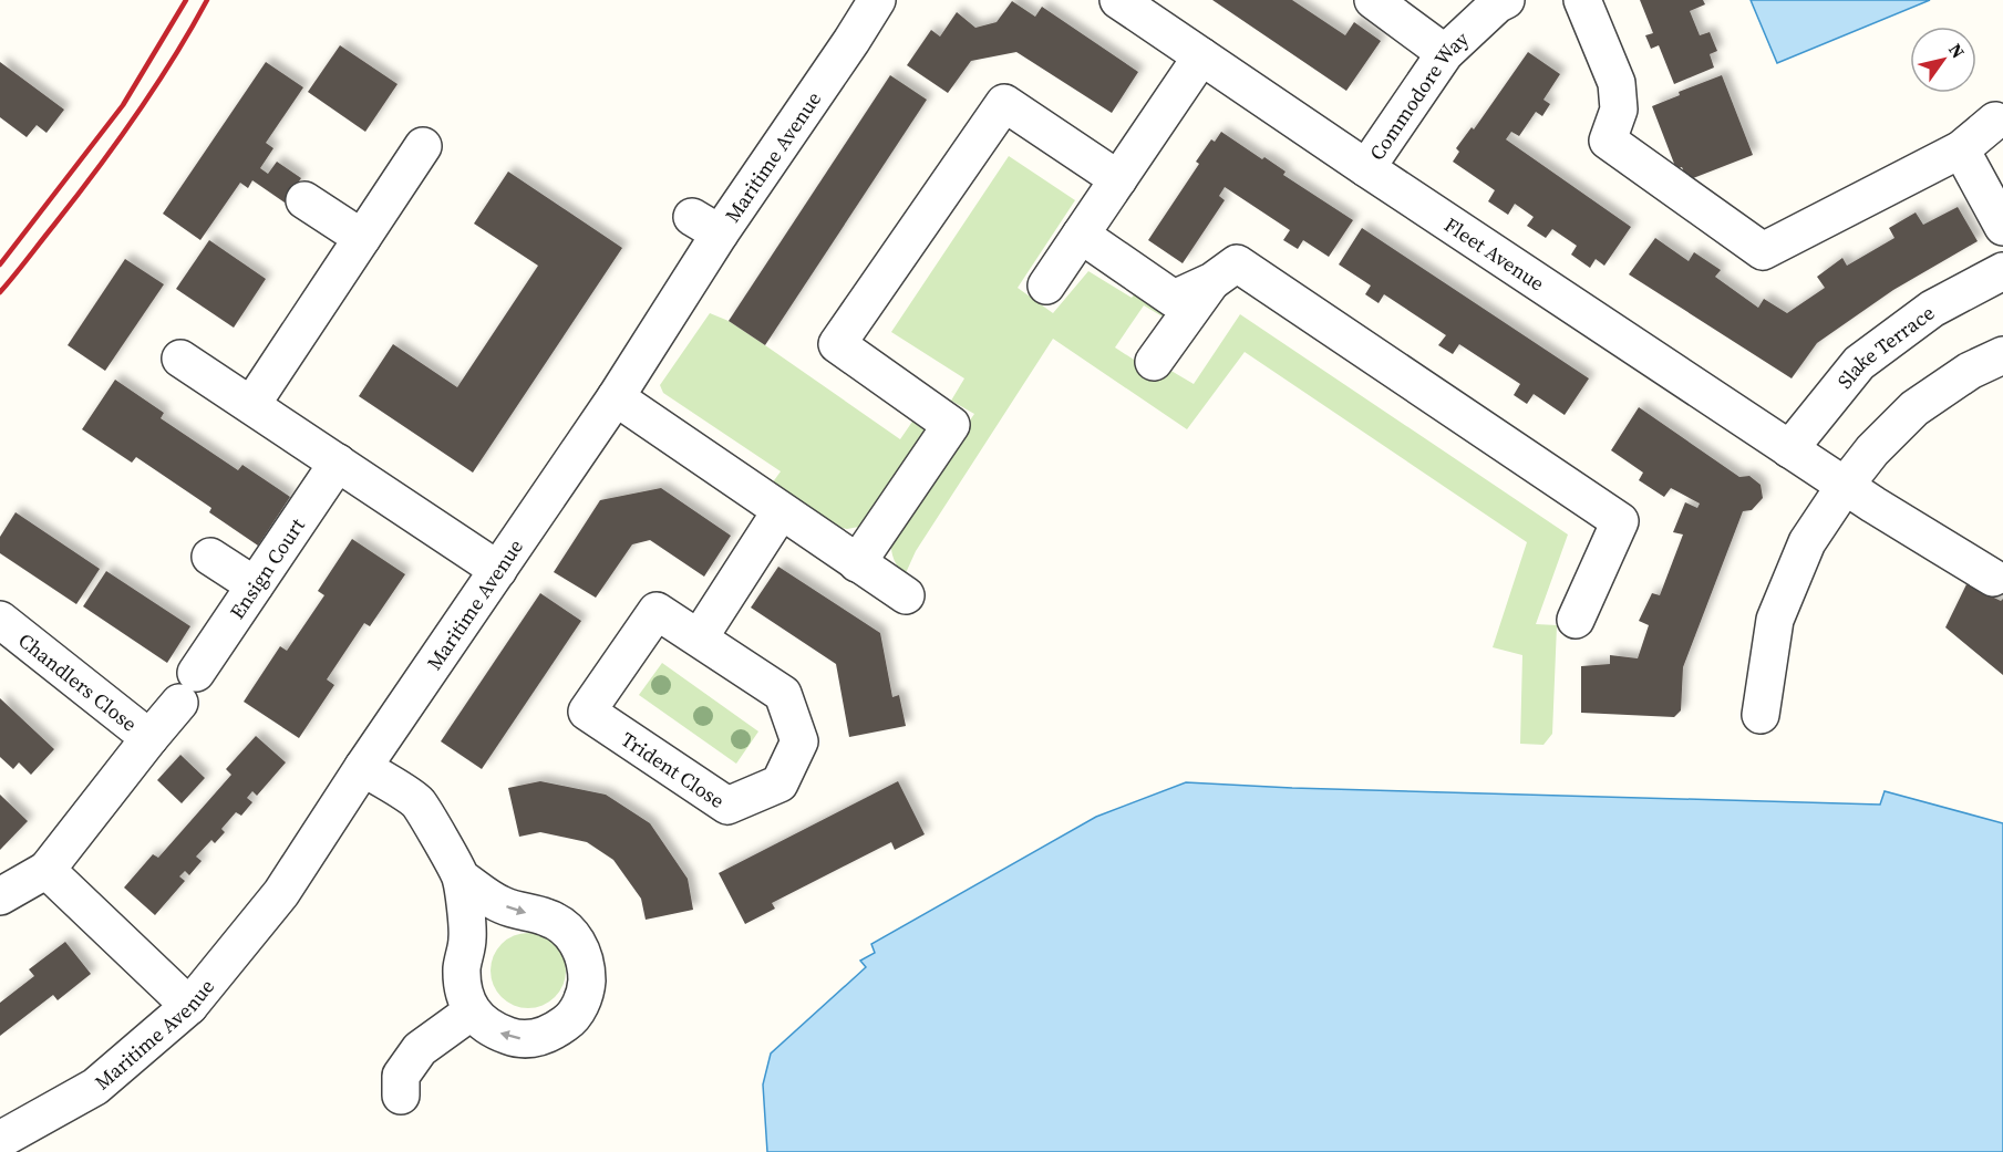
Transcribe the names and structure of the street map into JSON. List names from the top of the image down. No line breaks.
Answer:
{"streets":{"street":["Commodore Way","Maritime Avenue","Fleet Avenue","Slake Terrace","Ensign Court","Chandlers Close","Trident Close"]},"crossings":[["Commodore Way","Fleet Avenue"],["Fleet Avenue","Slake Terrace"],["Ensign Court","Chandlers Close"]],"north":"top right"}
